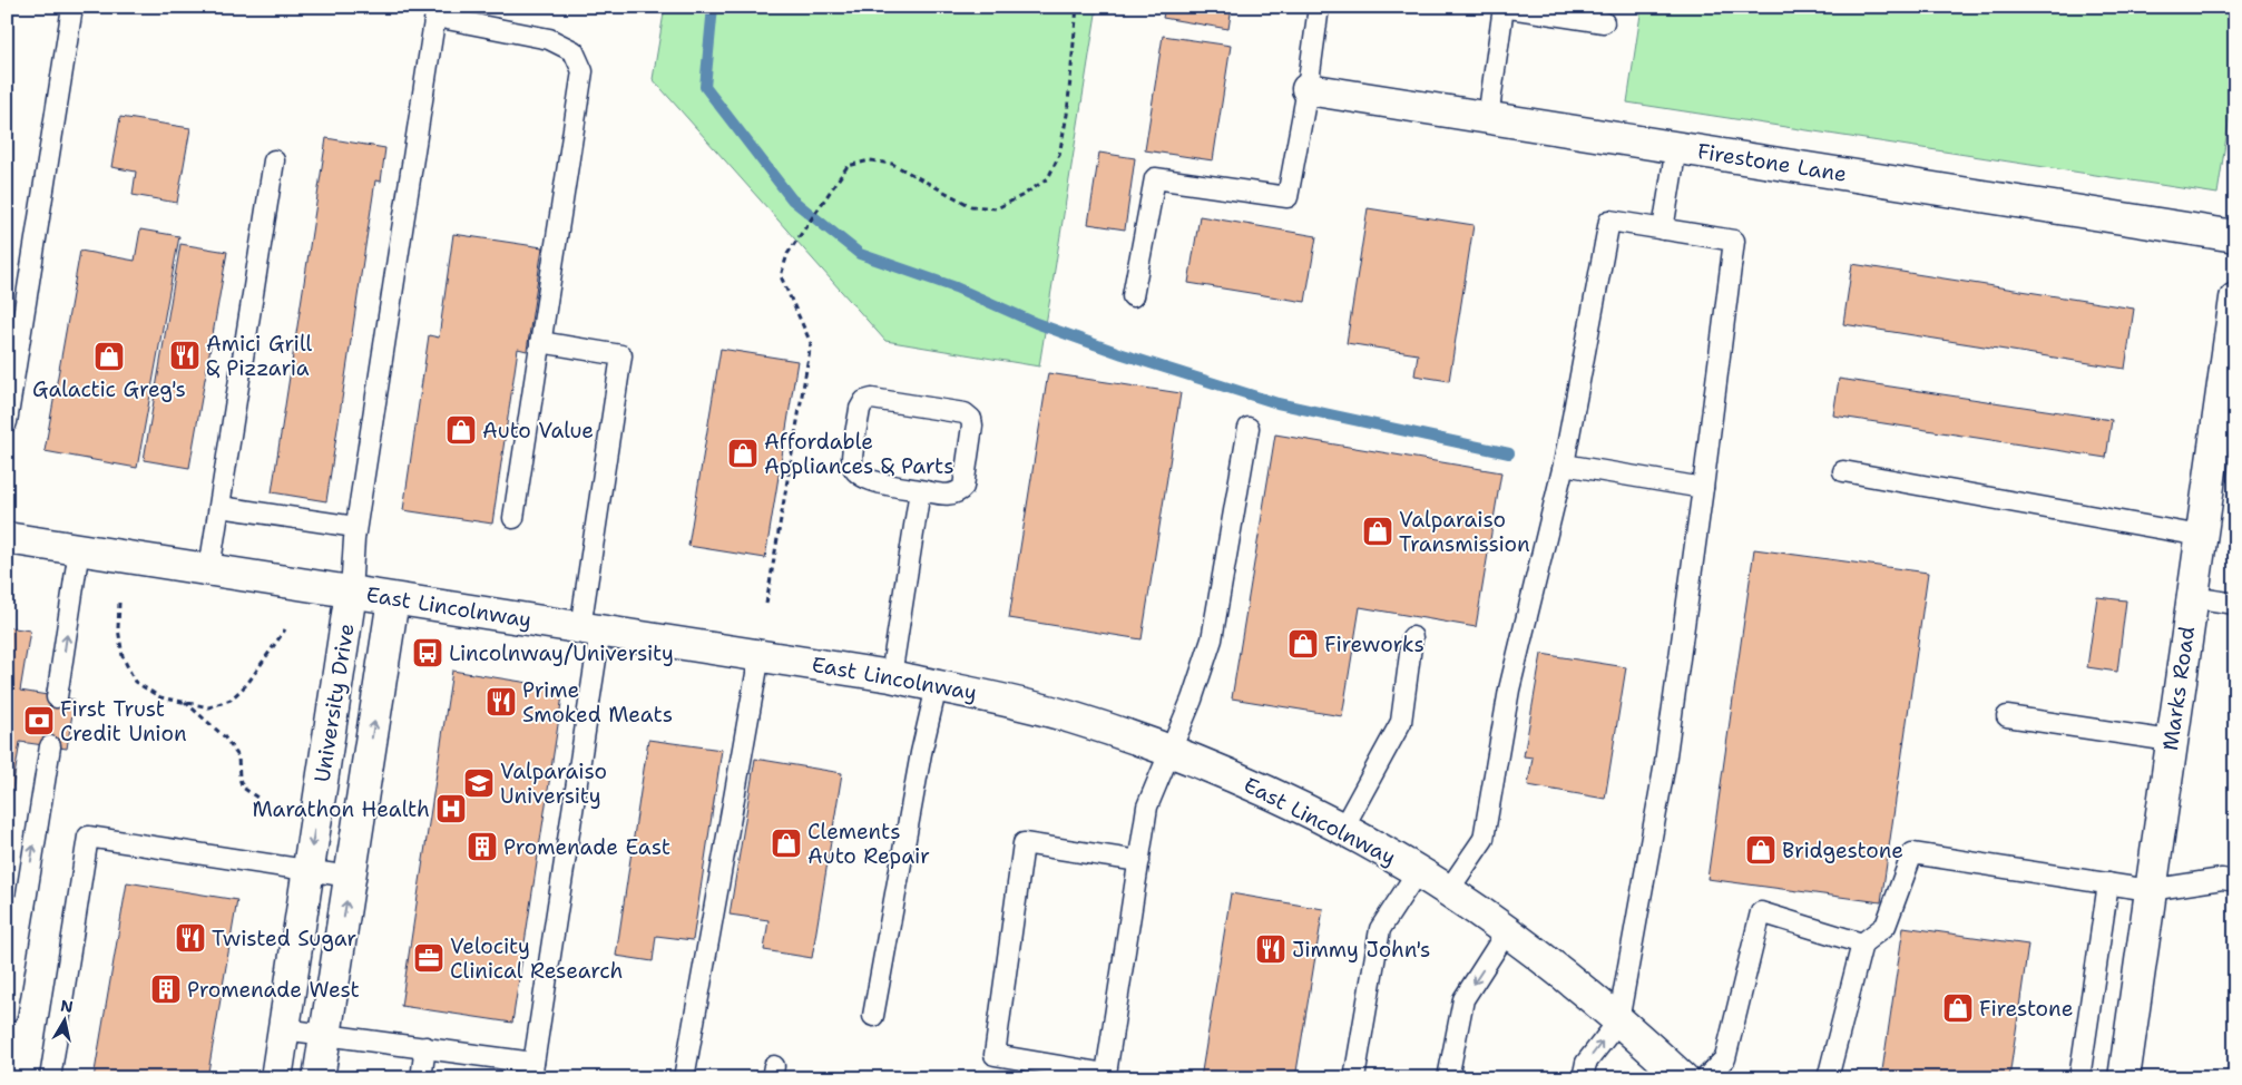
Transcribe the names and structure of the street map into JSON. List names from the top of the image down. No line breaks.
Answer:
{"streets":{"street":["Firestone Lane","East Lincolnway","Marks Road","University Drive"]},"crossings":[["East Lincolnway","University Drive"]],"places":{"restaurant":["Amici Grill & Pizzaria","Prime Smoked Meats","Twisted Sugar","Jimmy John's"],"shop":["Galactic Greg's","Auto Value","Affordable Appliances & Parts","Valparaiso Transmission","Fireworks","Clements Auto Repair","Bridgestone","Firestone"],"bus stop":["Lincolnway/University"],"bank":["First Trust Credit Union"],"school or university":["Valparaiso University"],"hospital":["Marathon Health"],"building":["Promenade East","Promenade West"],"office":["Velocity Clinical Research"]},"north":"top"}
